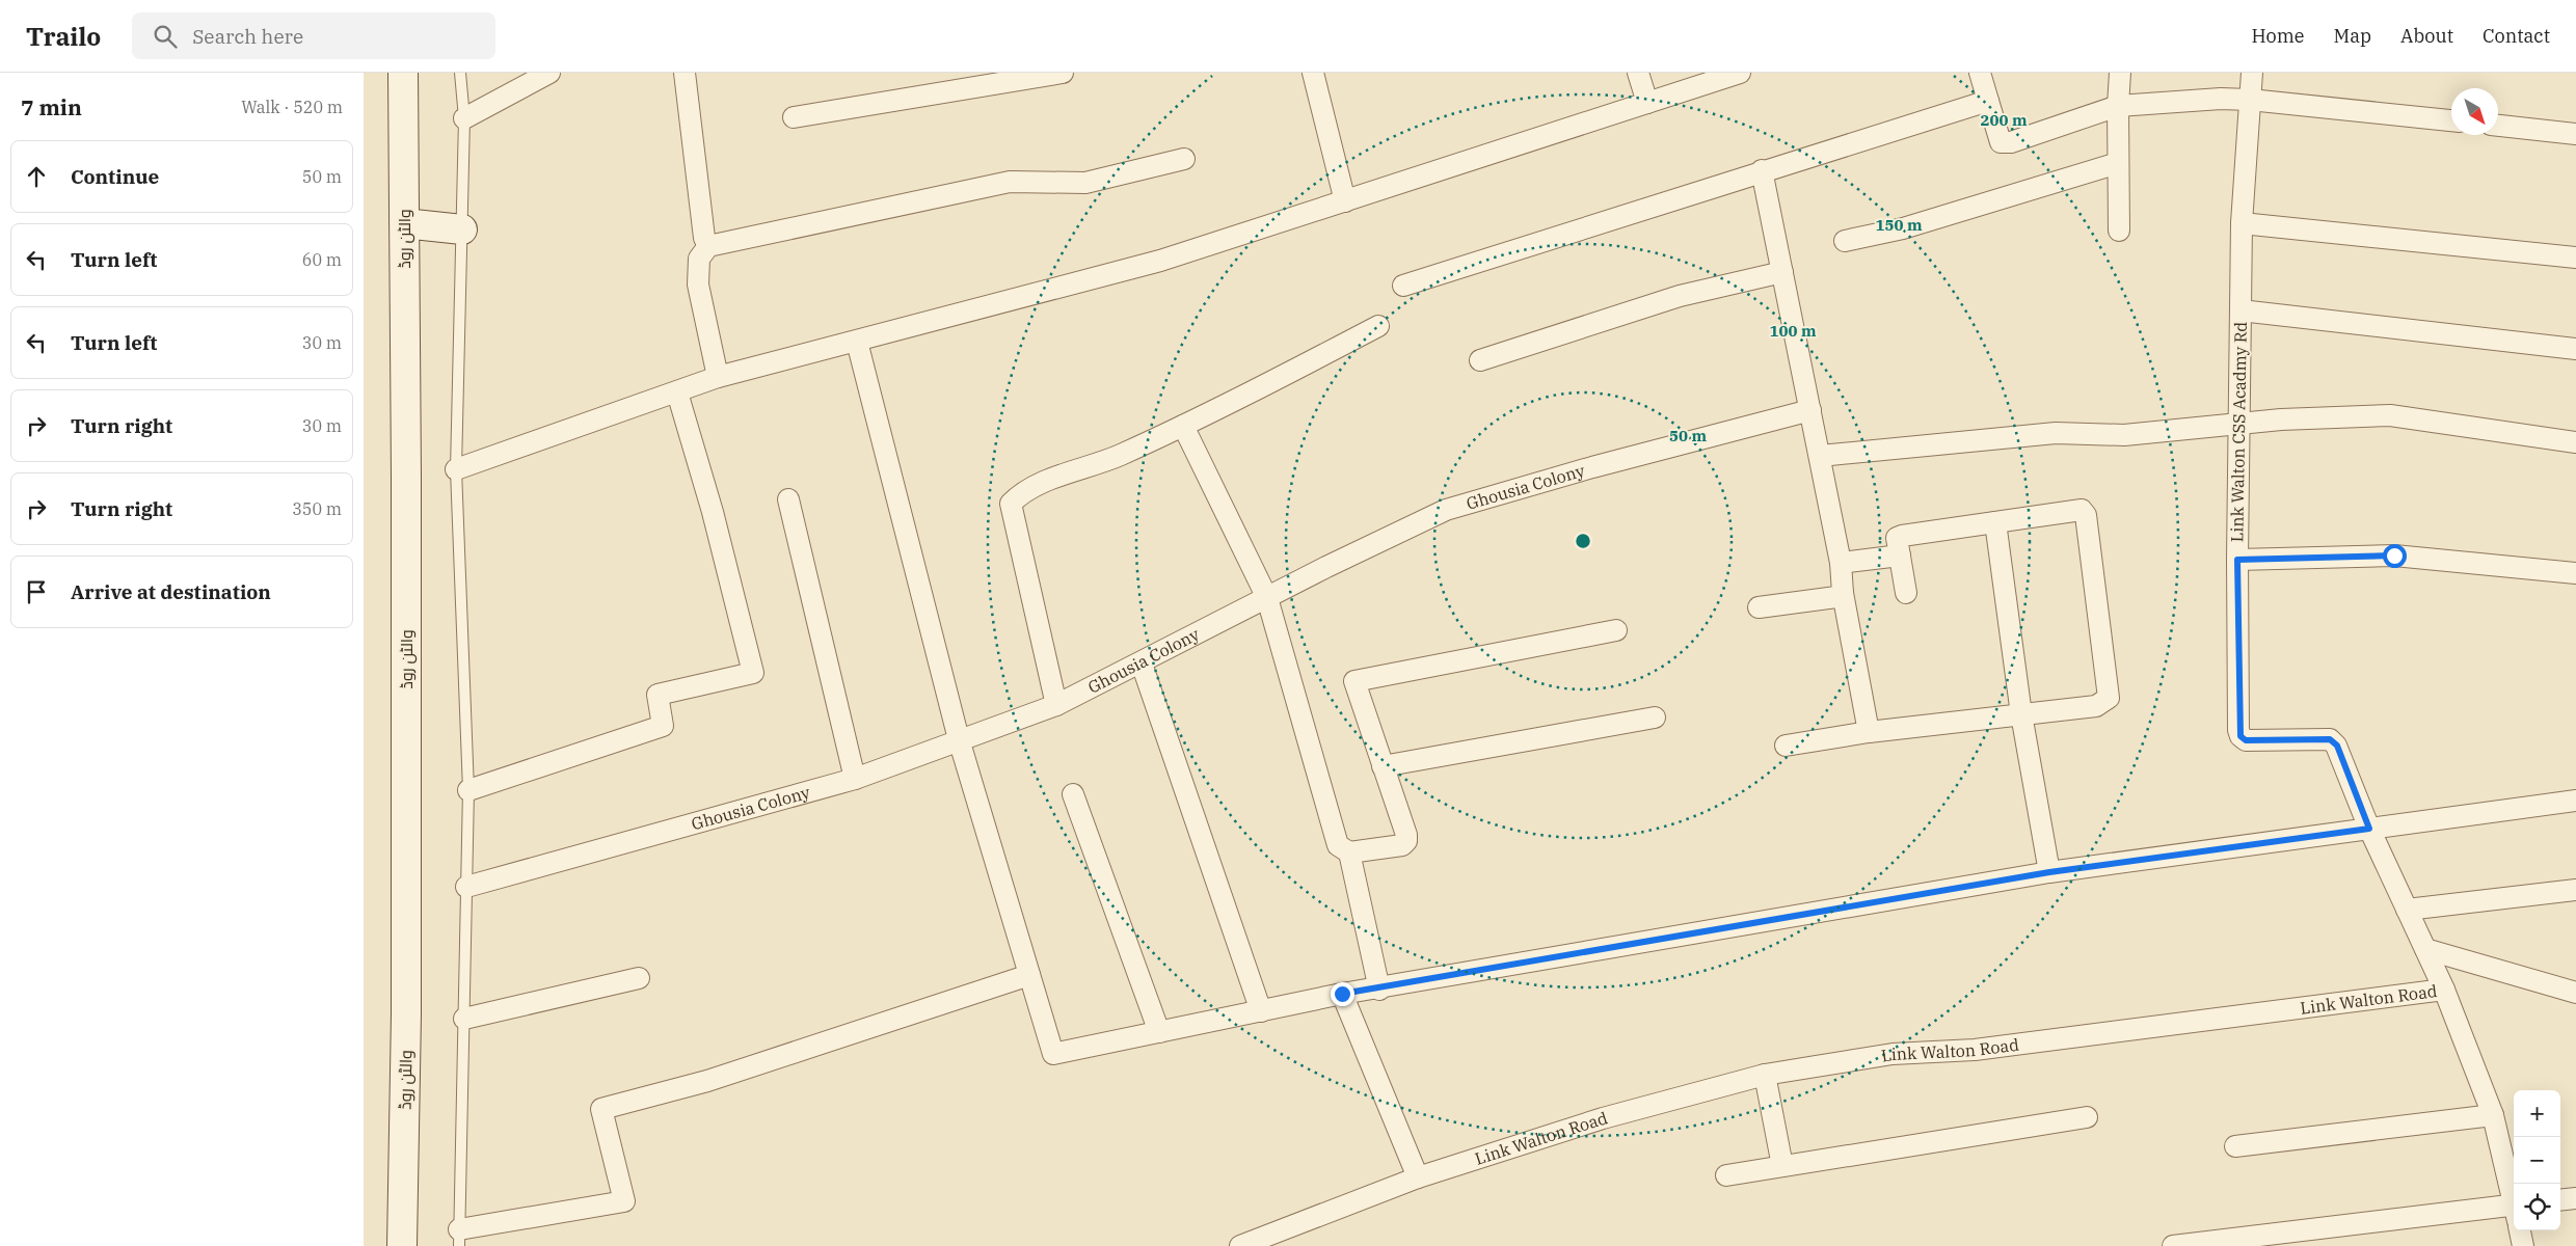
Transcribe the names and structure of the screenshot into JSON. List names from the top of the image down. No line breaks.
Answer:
{"streets":{"main road":["والٹن روڈ"],"street":["Link Walton CSS Acadmy Rd","Ghousia Colony","Link Walton Road"]},"crossings":[["Link Walton CSS Acadmy Rd","Link Walton Road"]],"north":"bottom right","page":{"header":"Trailo","search":"Search here","nav":["Home","Map","About","Contact"],"heading":["7 min","Walk · 520 m"],"list":[["Continue","50 m"],["Turn left","60 m"],["Turn left","30 m"],["Turn right","30 m"],["Turn right","350 m"],"Arrive at destination"],"map_buttons":["+","−"]},"rings":["200 m","150 m","100 m","50 m"]}
